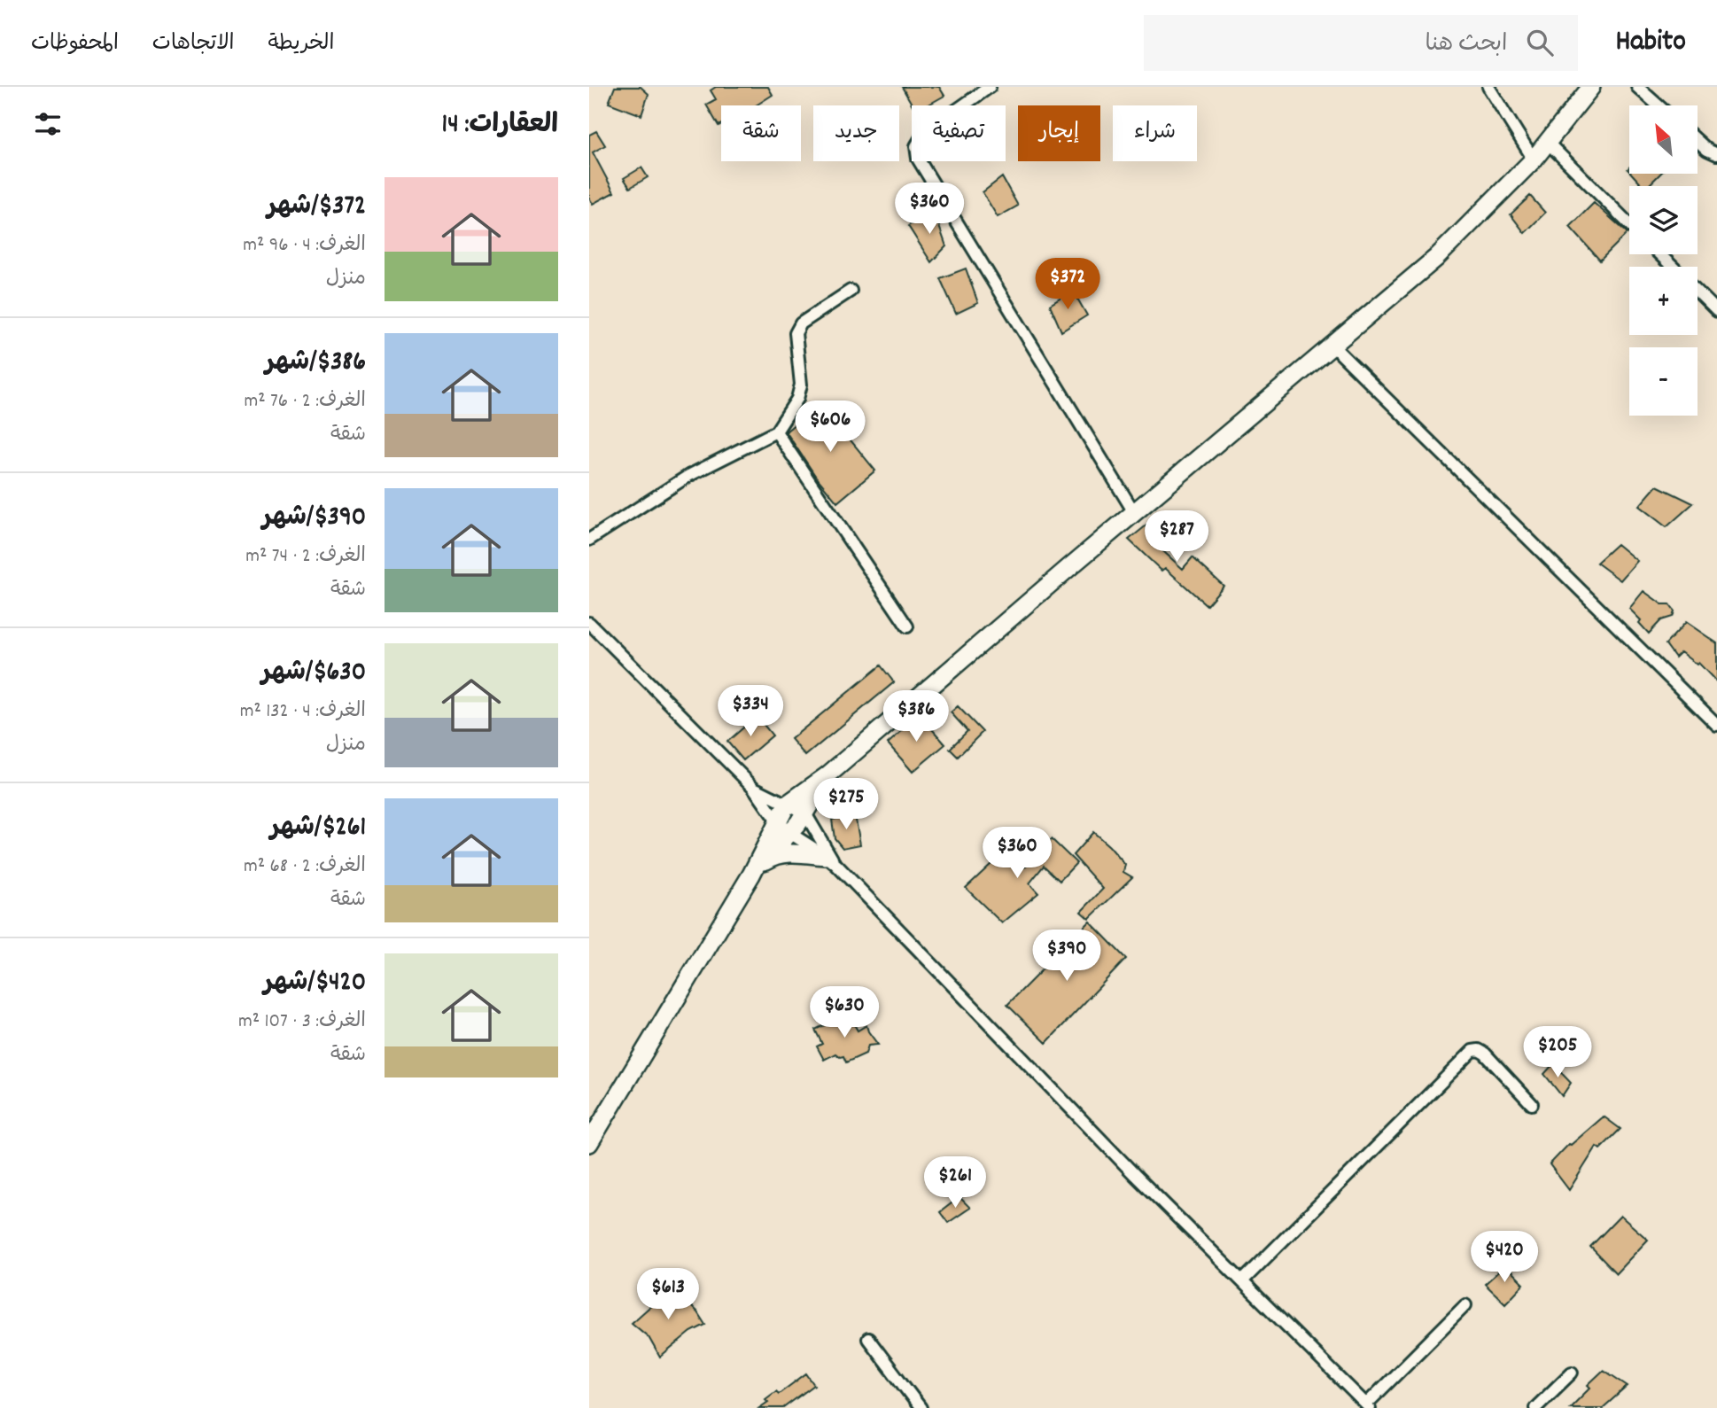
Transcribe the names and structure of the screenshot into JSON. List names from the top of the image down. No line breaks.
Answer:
{"north":"top left","page":{"header":"Habito","search":"ابحث هنا","nav":["الخريطة","الاتجاهات","المحفوظات"],"heading":"العقارات: 14","map_buttons":["+","−"],"chip":["شراء","إيجار","تصفية","جديد","شقة"],"list":[{"name":"$372/شهر","note":"الغرف: 4 · 96 m² · منزل"},{"name":"$386/شهر","note":"الغرف: 2 · 76 m² · شقة"},{"name":"$390/شهر","note":"الغرف: 2 · 74 m² · شقة"},{"name":"$630/شهر","note":"الغرف: 4 · 132 m² · منزل"},{"name":"$261/شهر","note":"الغرف: 2 · 68 m² · شقة"},{"name":"$420/شهر","note":"الغرف: 3 · 107 m² · شقة"}],"price":["$360","$372","$606","$287","$334","$386","$275","$360","$390","$630","$205","$261","$420","$613"]}}
